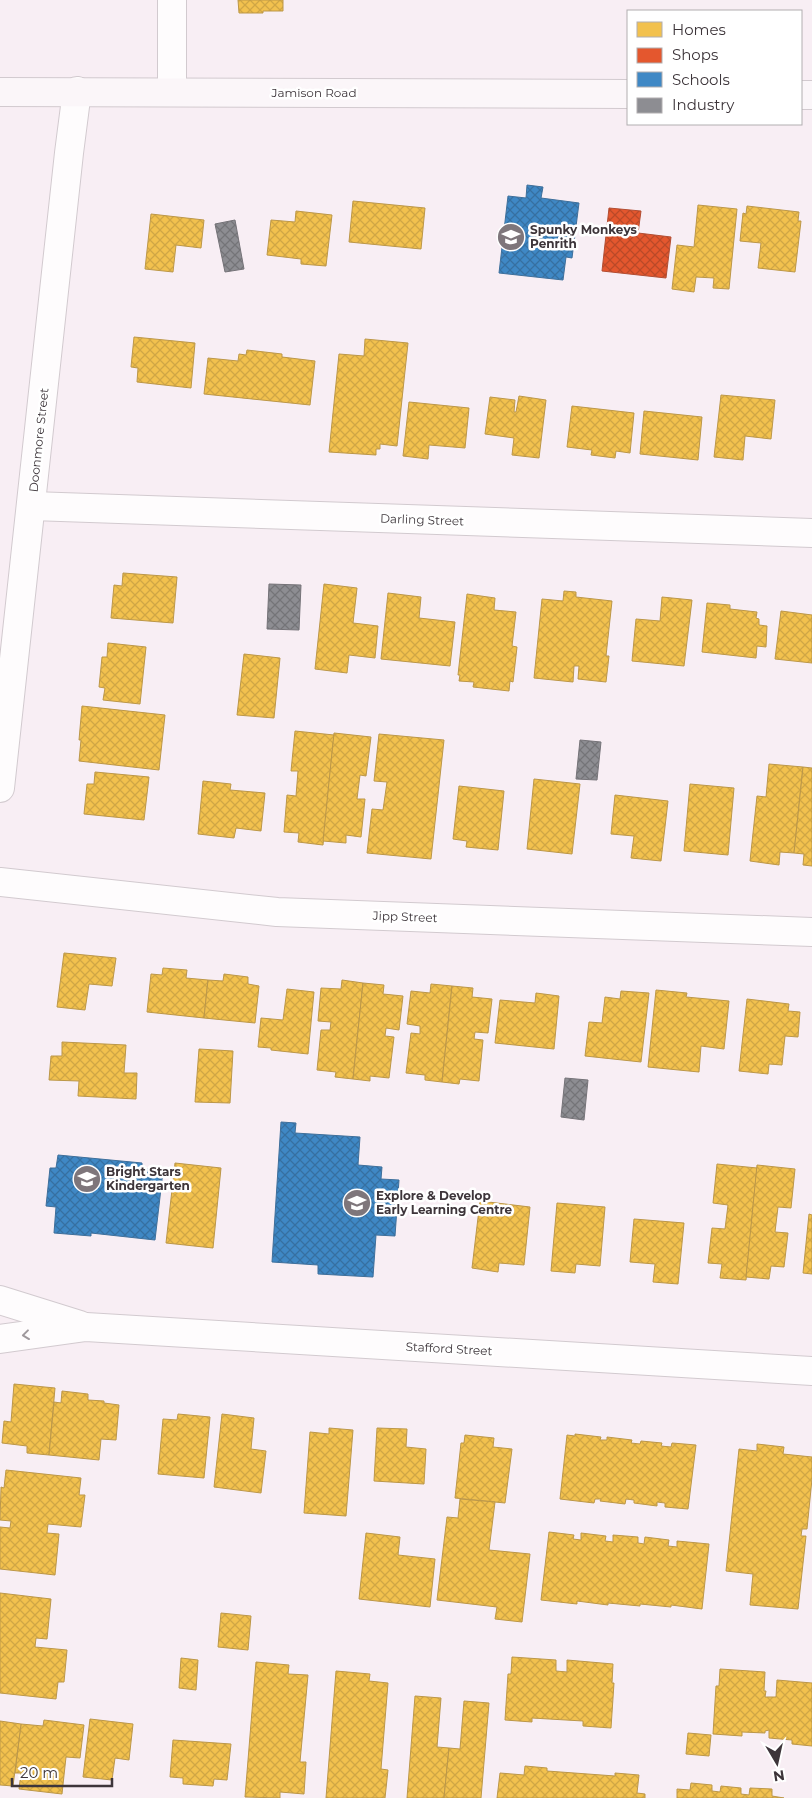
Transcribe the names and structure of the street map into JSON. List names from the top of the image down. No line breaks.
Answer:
{"streets":{"main road":["Jamison Road"],"street":["Doonmore Street","Darling Street","Jipp Street","Stafford Street"]},"crossings":[["Jamison Road","Doonmore Street"],["Doonmore Street","Darling Street"]],"places":{"school or university":["Spunky Monkeys Penrith","Bright Stars Kindergarten","Explore & Develop Early Learning Centre"]},"legend":["Homes","Shops","Schools","Industry"],"scale_bar":"20 m","north":"bottom"}
